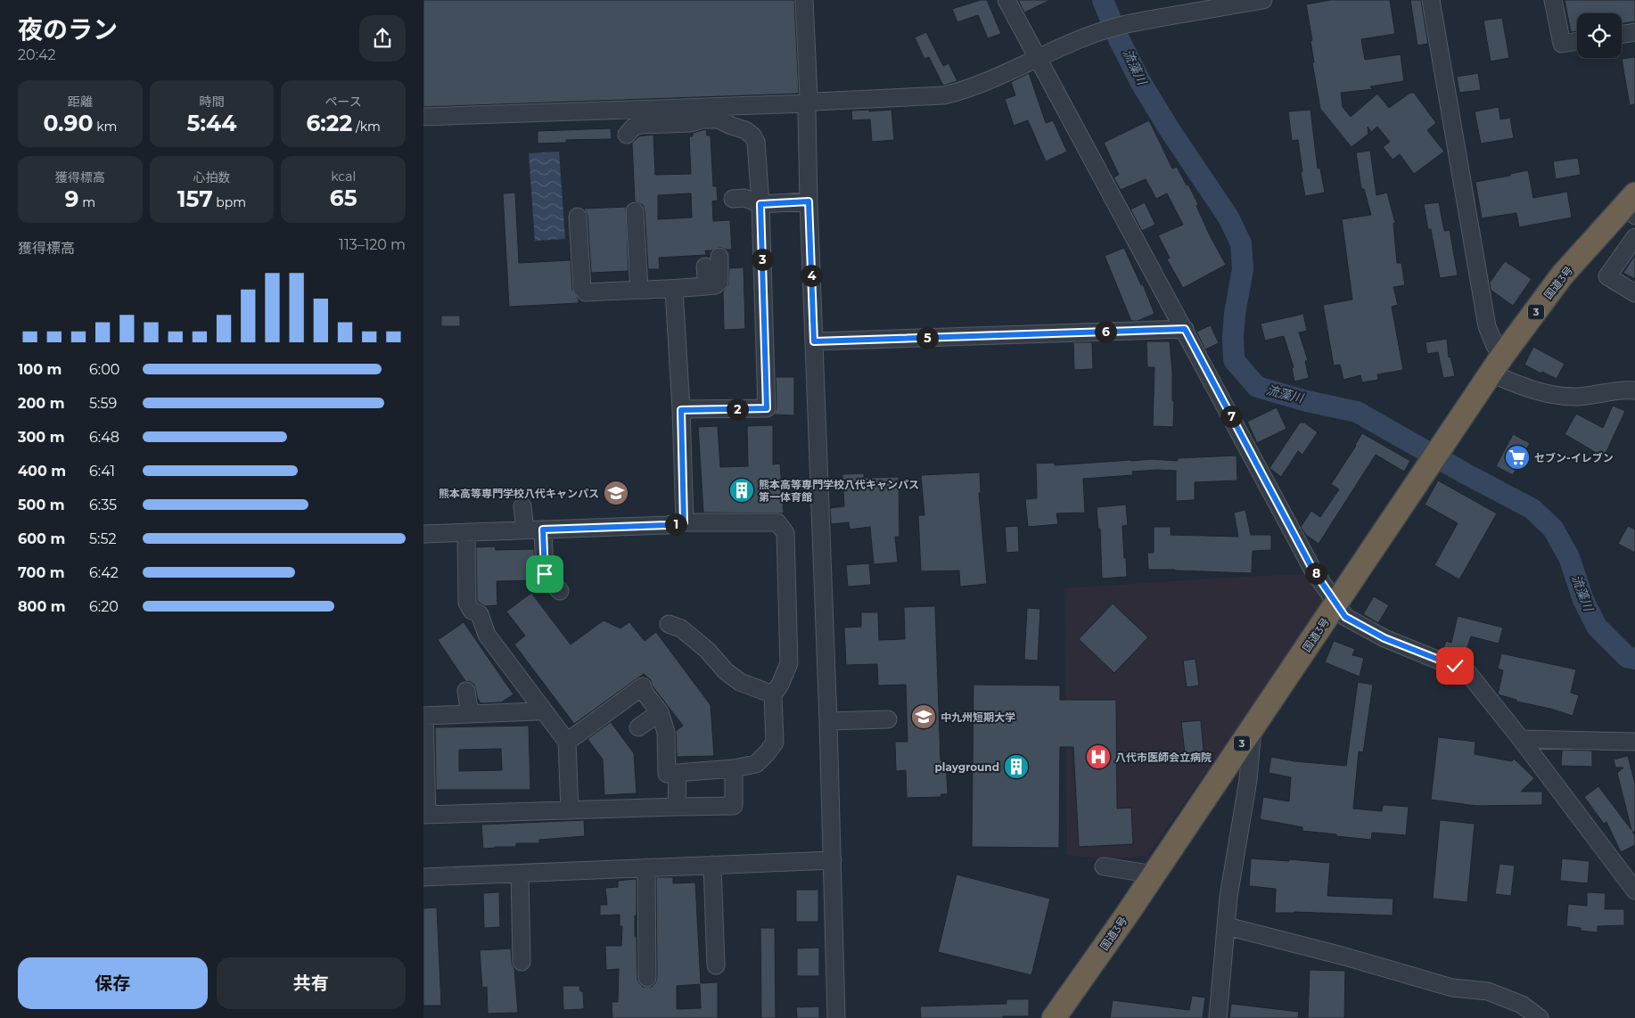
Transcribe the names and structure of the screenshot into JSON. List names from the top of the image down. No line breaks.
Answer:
{"streets":{"highway":["国道3号","3"]},"water":["流藻川"],"places":{"supermarket":["セブン-イレブン"],"building":["熊本高等専門学校八代キャンパス 第一体育館","playground"],"school or university":["熊本高等専門学校八代キャンパス","中九州短期大学"],"hospital":["八代市医師会立病院"]},"page":{"heading":["夜のラン","20:42"],"stats":[["距離","0.90 km"],["時間","5:44"],["ペース","6:22 /km"],["獲得標高","9 m"],["心拍数","157 bpm"],["kcal","65"]],"chart":["獲得標高","113–120 m"],"pins":["3","4","6","5","2","7","1","8"],"list":[{"name":"100 m","note":"6:00"},{"name":"200 m","note":"5:59"},{"name":"300 m","note":"6:48"},{"name":"400 m","note":"6:41"},{"name":"500 m","note":"6:35"},{"name":"600 m","note":"5:52"},{"name":"700 m","note":"6:42"},{"name":"800 m","note":"6:20"}],"buttons":["保存","共有"]}}
